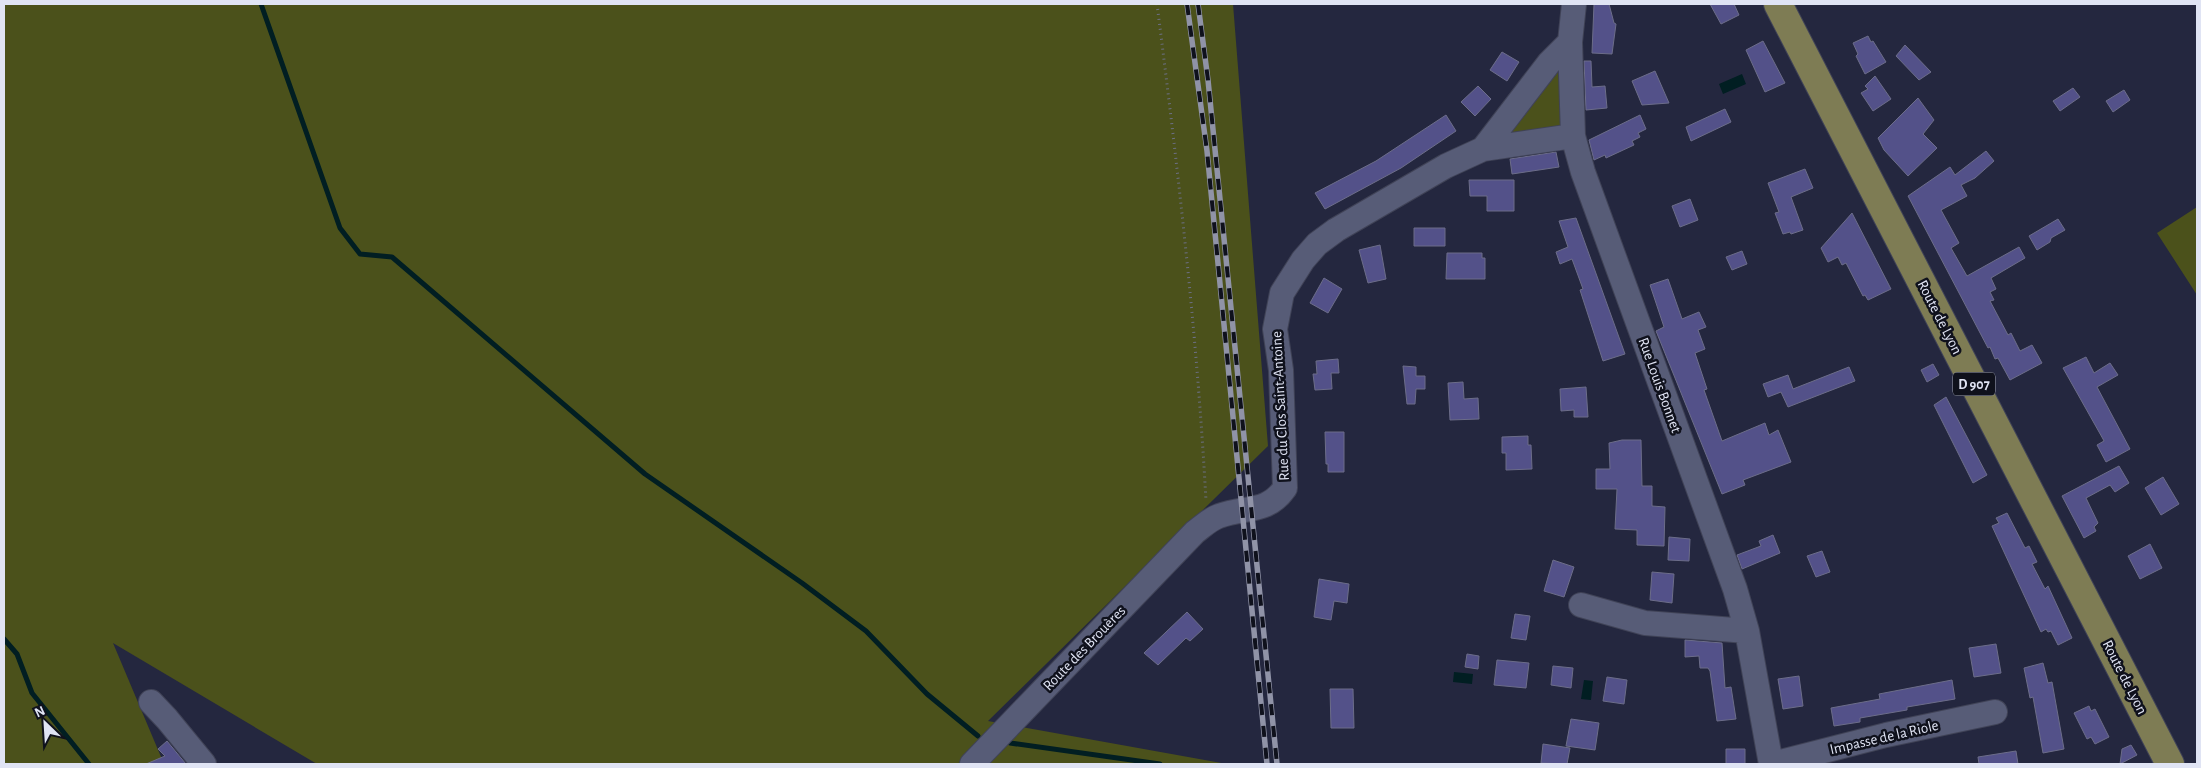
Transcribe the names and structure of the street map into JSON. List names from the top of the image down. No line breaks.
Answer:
{"streets":{"main road":["Route de Lyon","D 907"],"street":["Rue Louis Bonnet","Rue du Clos Saint-Antoine","Route des Brouères","Impasse de la Riole"]},"crossings":[["Rue Louis Bonnet","Rue du Clos Saint-Antoine"],["Rue Louis Bonnet","Impasse de la Riole"],["Rue du Clos Saint-Antoine","Route des Brouères"]],"north":"top left"}
